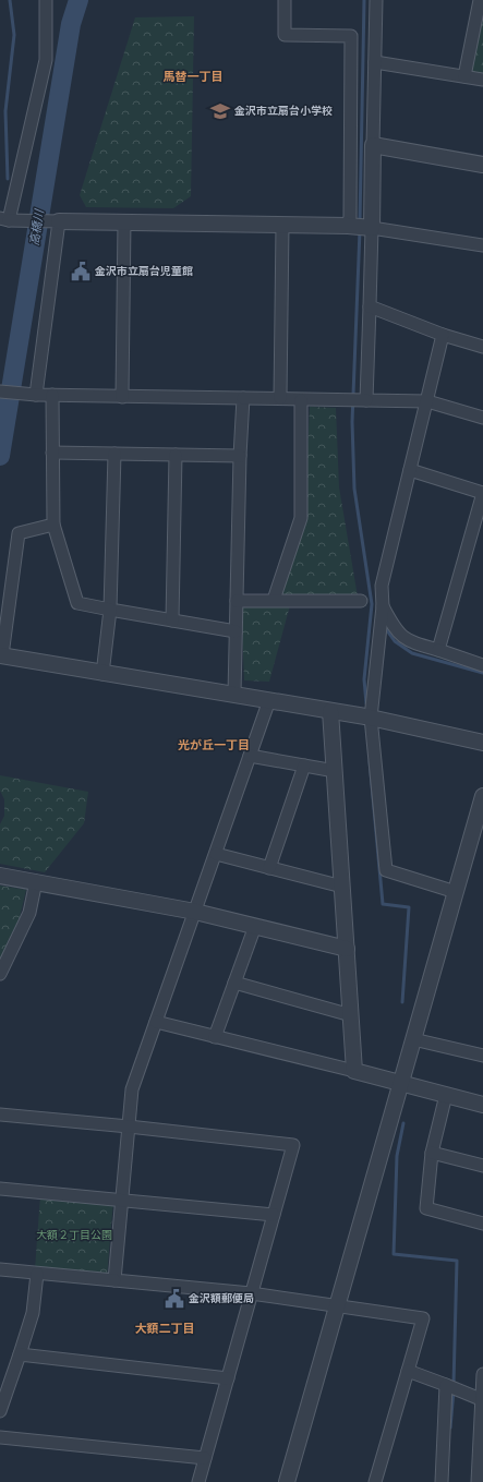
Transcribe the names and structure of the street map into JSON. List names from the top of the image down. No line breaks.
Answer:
{"districts":["馬替一丁目","光が丘一丁目","大額二丁目"],"water":["高橋川"],"parks":["大額２丁目公園"],"places":{"school or university":["金沢市立扇台小学校"],"public building":["金沢市立扇台児童館","金沢額郵便局"]}}
